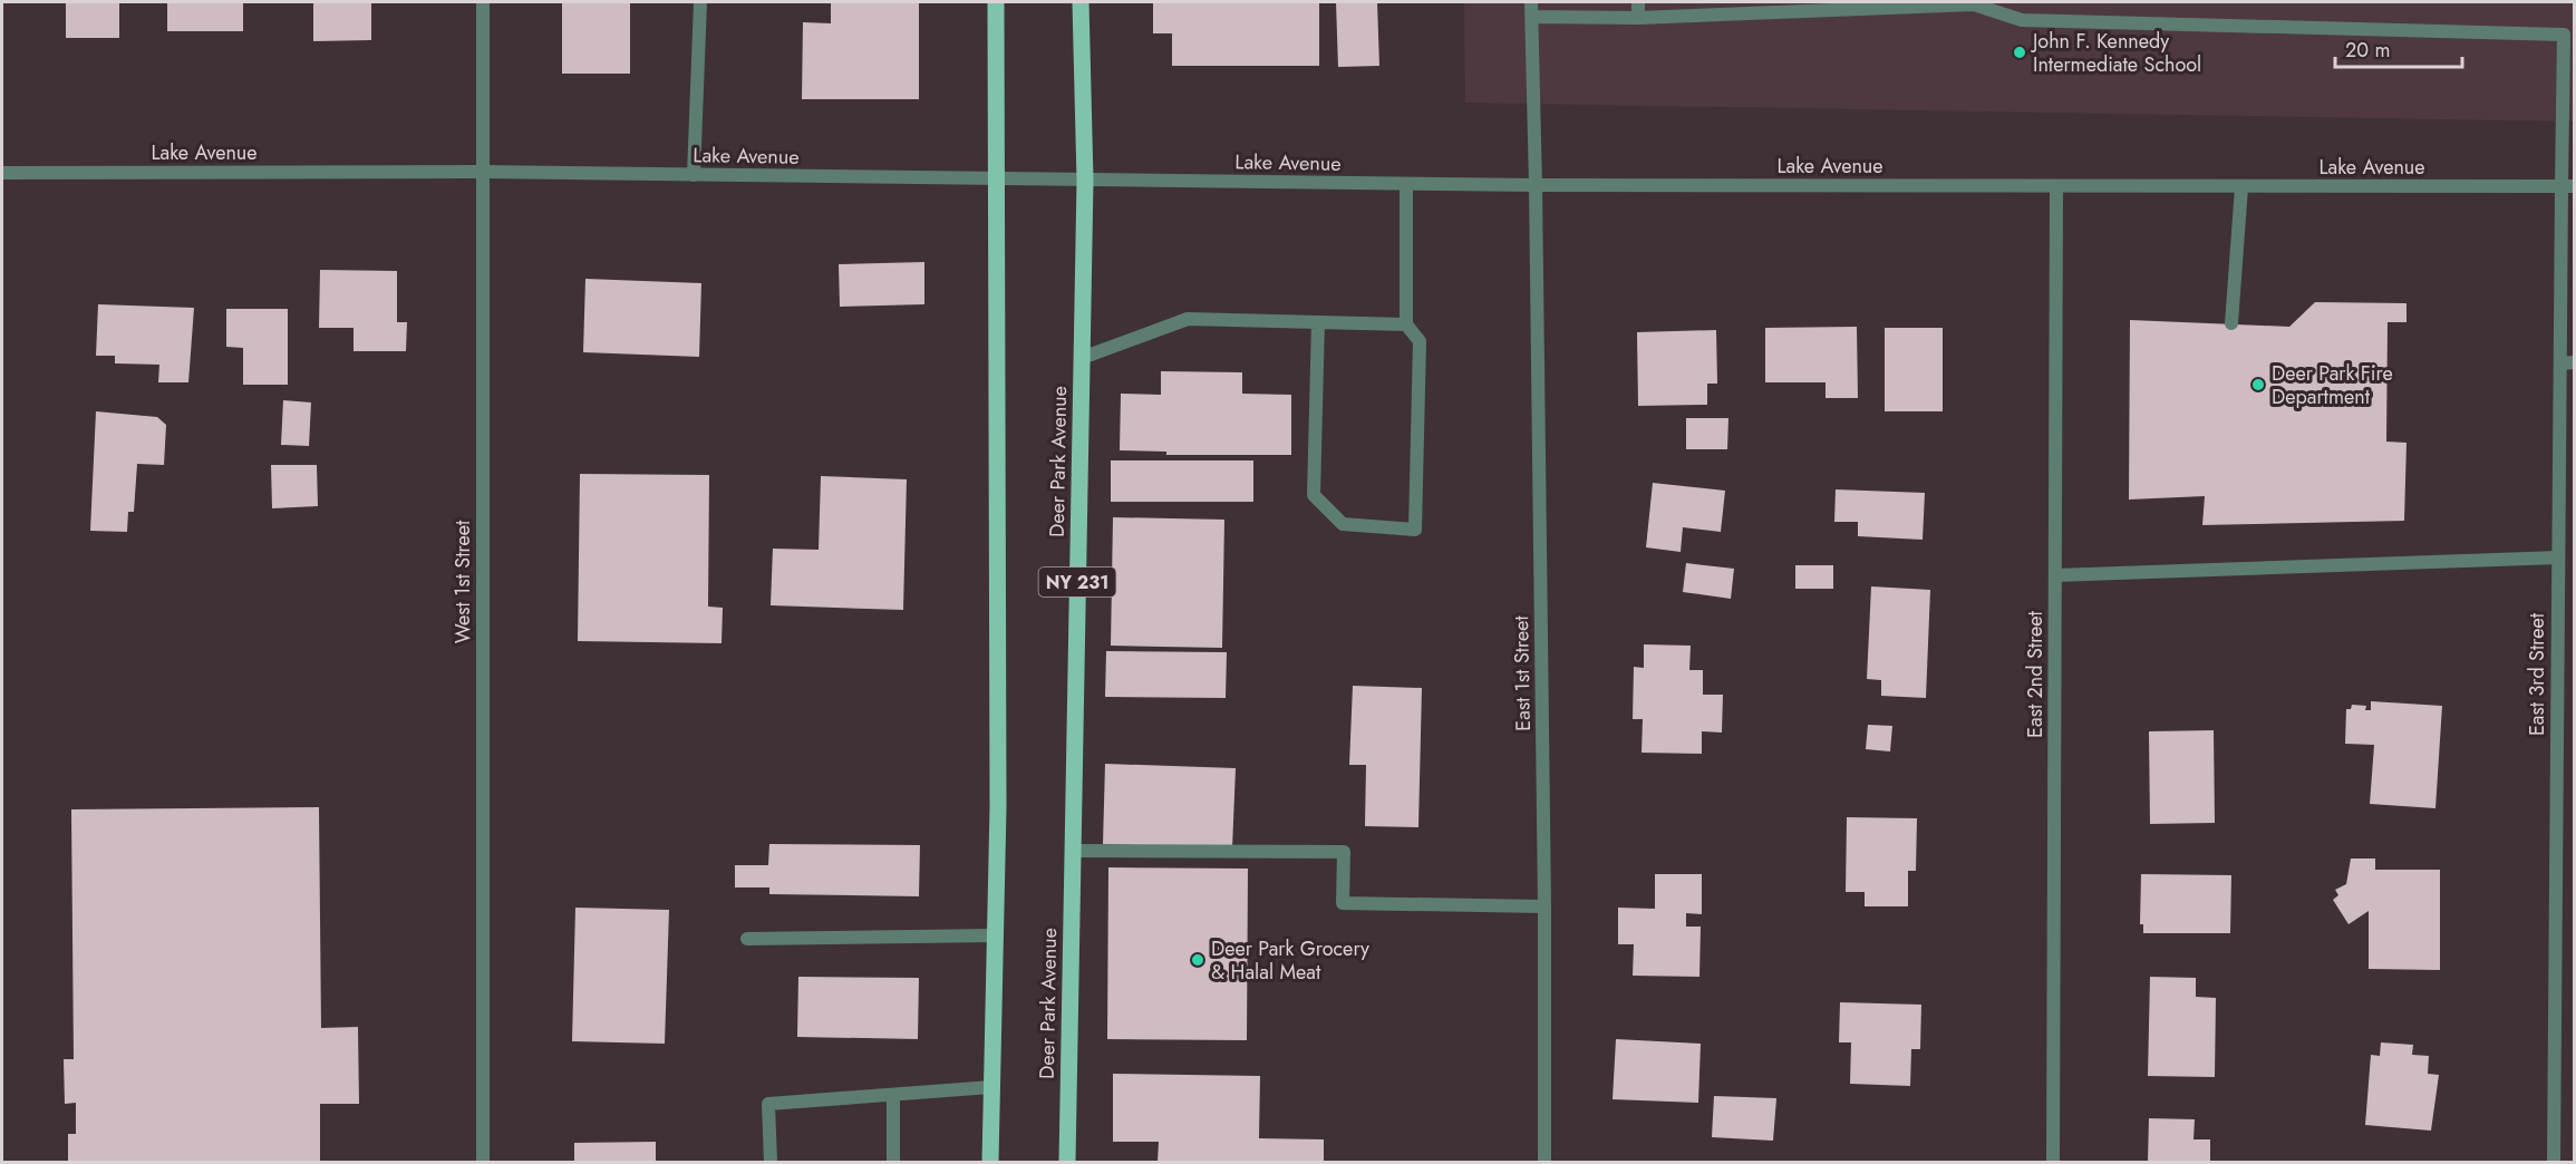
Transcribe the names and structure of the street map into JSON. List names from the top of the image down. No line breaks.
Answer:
{"streets":{"main road":["Deer Park Avenue","NY 231"],"street":["Lake Avenue","West 1st Street","East 1st Street","East 2nd Street","East 3rd Street"]},"crossings":[["Lake Avenue","Deer Park Avenue"],["Lake Avenue","West 1st Street"],["Lake Avenue","East 1st Street"],["Lake Avenue","East 2nd Street"],["Lake Avenue","East 3rd Street"]],"places":["John F. Kennedy Intermediate School","Deer Park Fire Department","Deer Park Grocery & Halal Meat"],"scale_bar":"20 m"}
